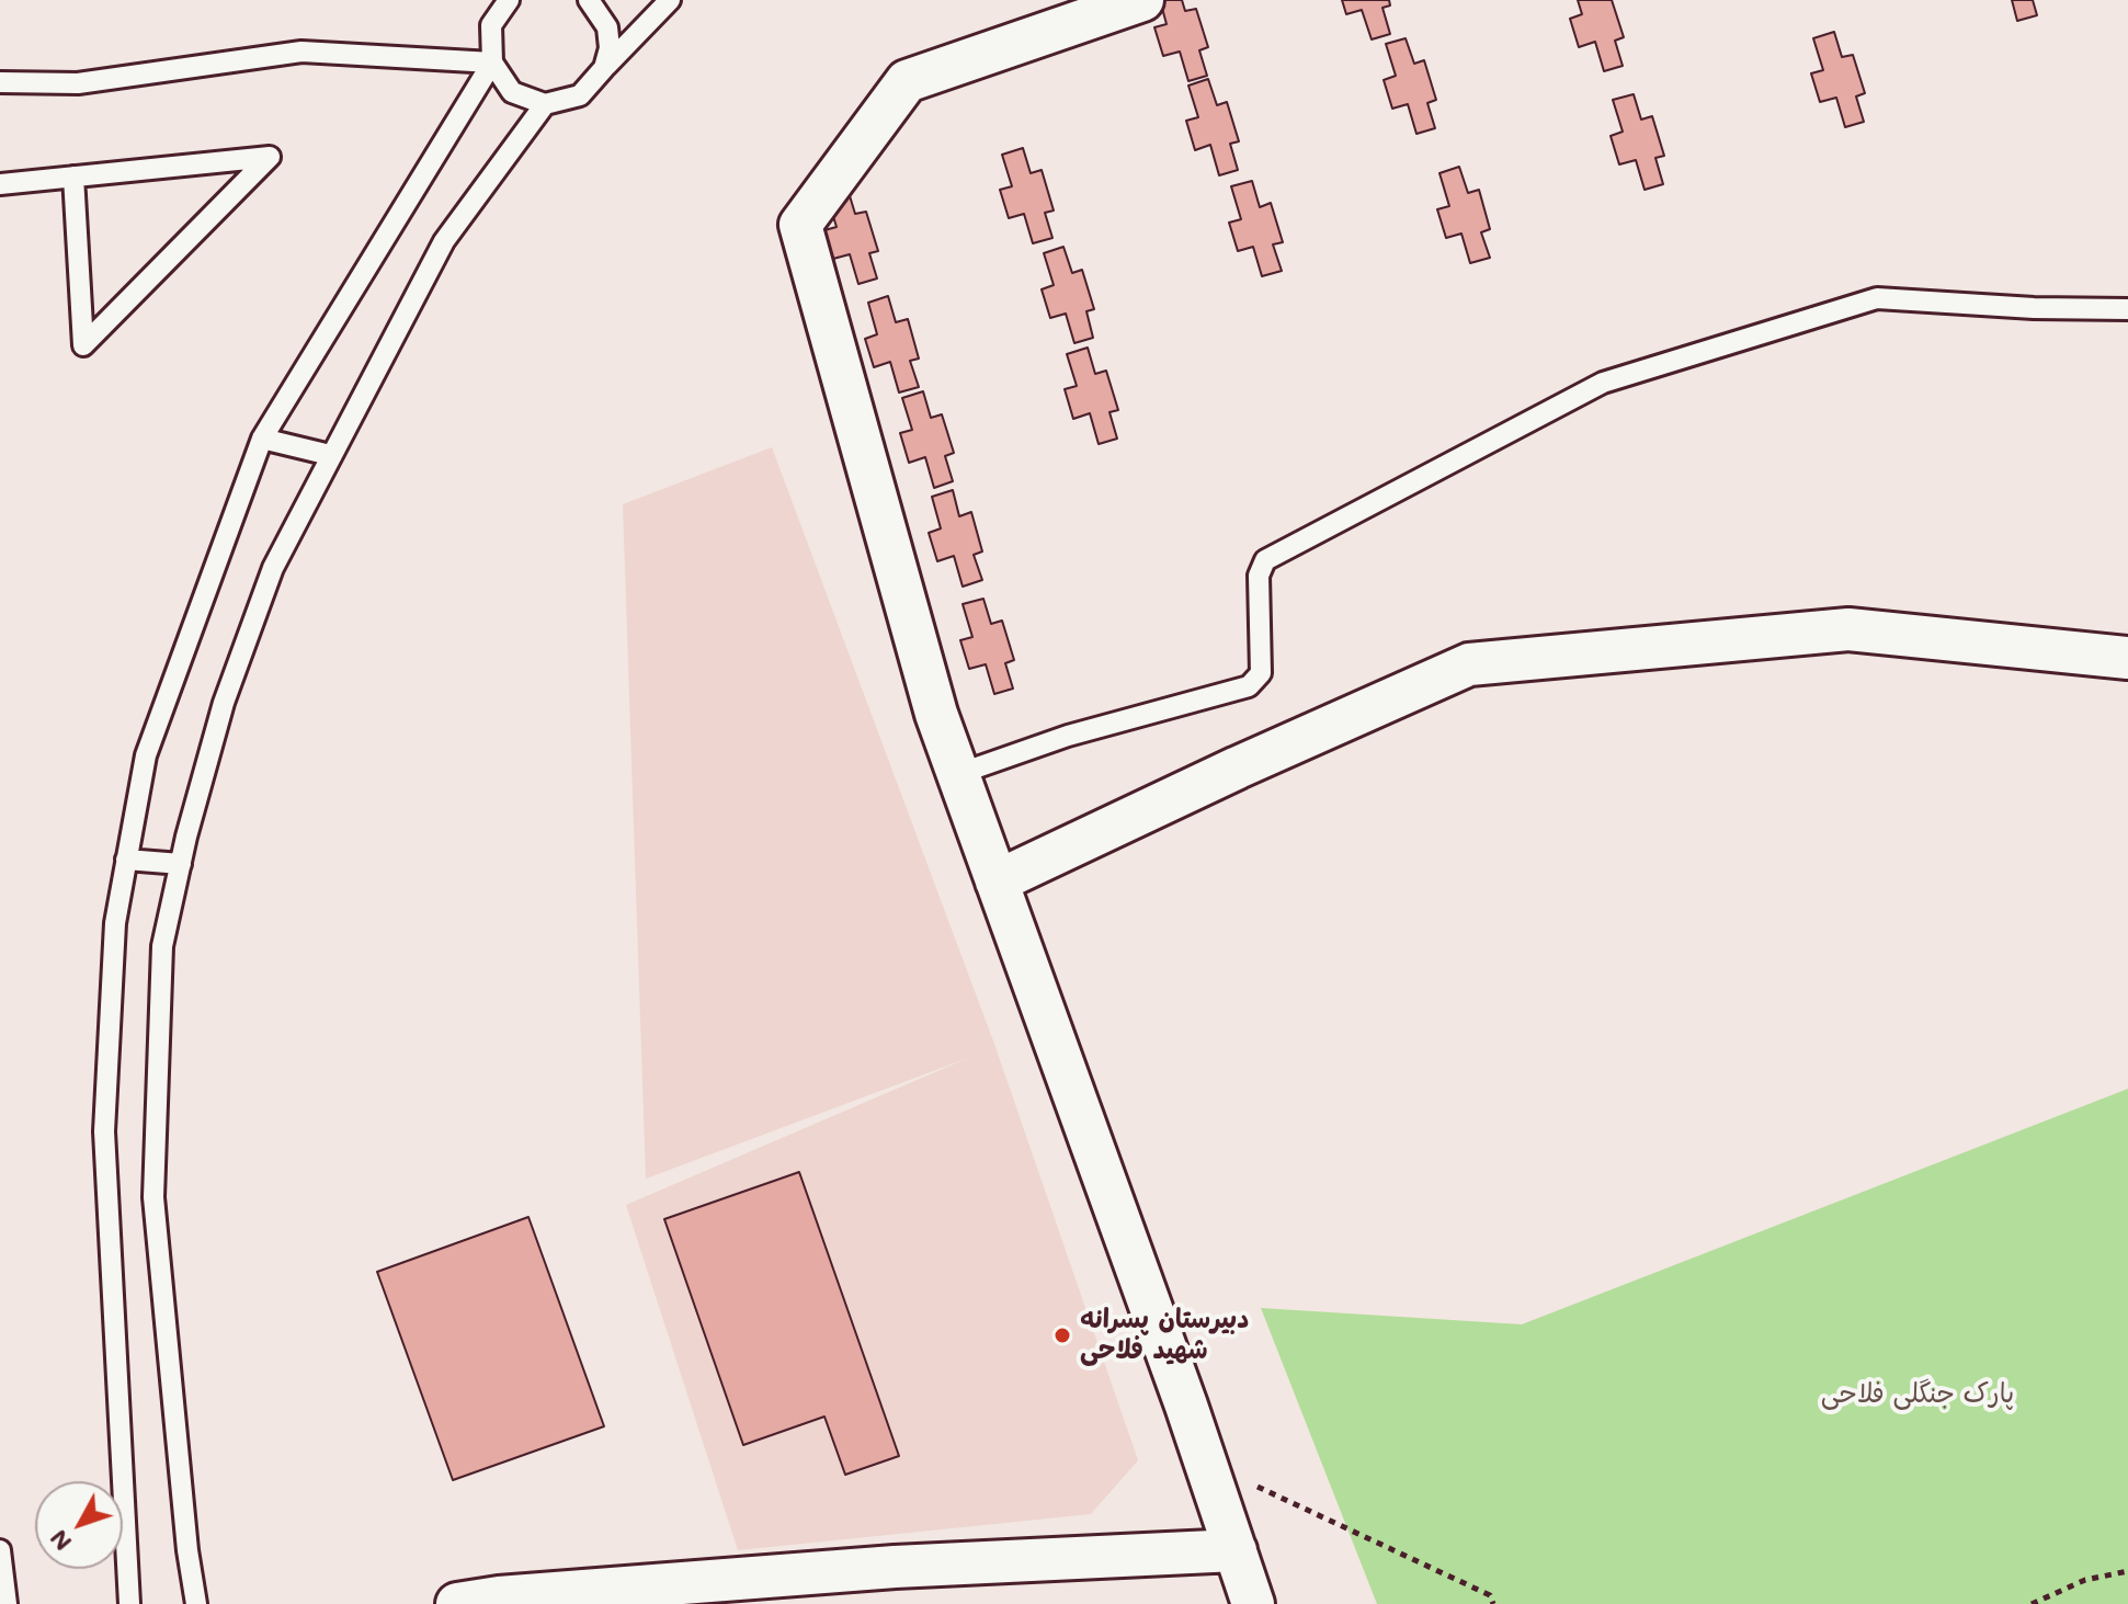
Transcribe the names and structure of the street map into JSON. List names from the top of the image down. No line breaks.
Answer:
{"parks":["پارک جنگلی فلاحی"],"places":["دبیرستان پسرانه شهید فلاحی"],"north":"bottom left"}
